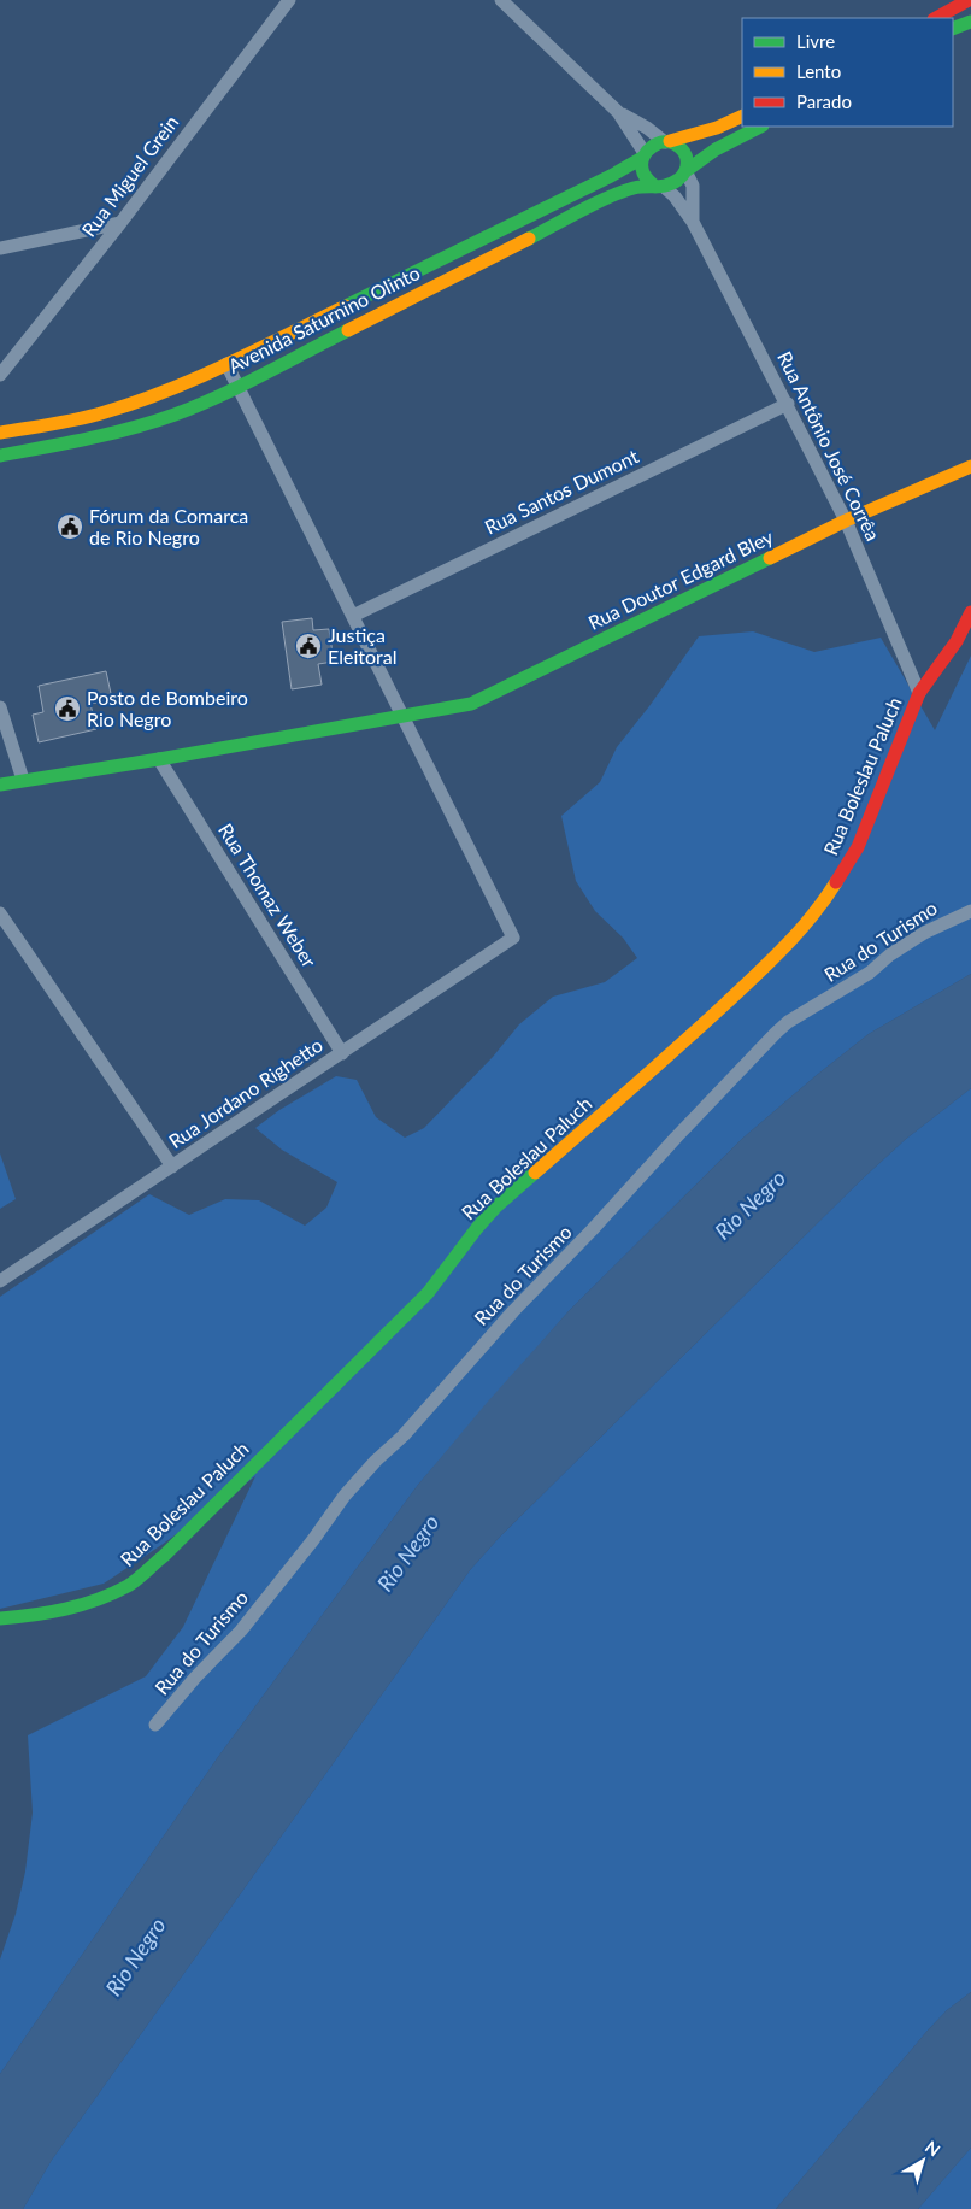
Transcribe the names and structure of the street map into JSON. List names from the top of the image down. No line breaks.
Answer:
{"streets":{"street":["Rua Miguel Grein","Avenida Saturnino Olinto","Rua Antônio José Corrêa","Rua Santos Dumont","Rua Doutor Edgard Bley","Rua Boleslau Paluch","Rua Thomaz Weber","Rua do Turismo","Rua Jordano Righetto"]},"crossings":[["Avenida Saturnino Olinto","Rua Antônio José Corrêa"],["Rua Antônio José Corrêa","Rua Santos Dumont"],["Rua Antônio José Corrêa","Rua Doutor Edgard Bley"],["Rua Antônio José Corrêa","Rua Boleslau Paluch"],["Rua Doutor Edgard Bley","Rua Thomaz Weber"],["Rua Doutor Edgard Bley","Rua Jordano Righetto"],["Rua Thomaz Weber","Rua Jordano Righetto"]],"water":["Rio Negro"],"places":{"public building":["Fórum da Comarca de Rio Negro","Justiça Eleitoral","Posto de Bombeiro Rio Negro"]},"legend":["Livre","Lento","Parado"],"north":"top right"}
